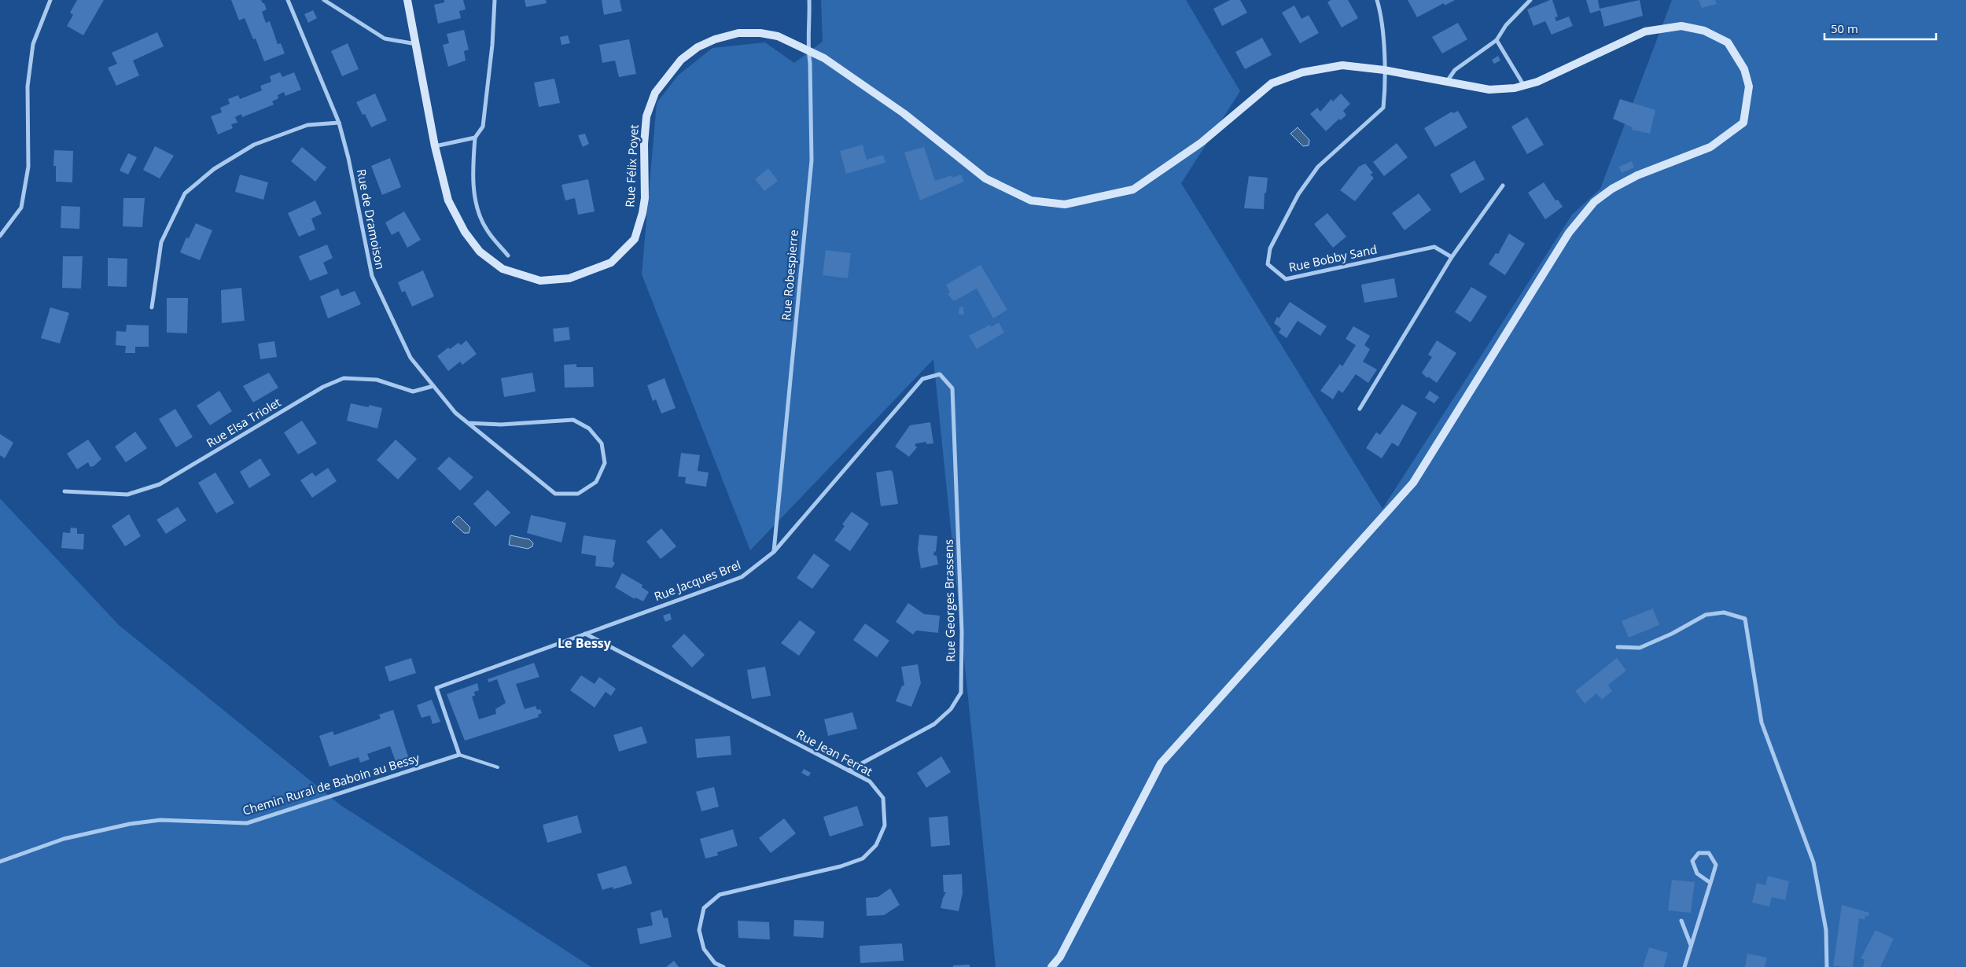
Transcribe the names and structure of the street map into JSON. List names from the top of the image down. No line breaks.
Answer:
{"streets":{"street":["Rue Félix Poyet","Rue de Dramoison","Rue Bobby Sand","Rue Robespierre","Rue Elsa Triolet","Rue Jacques Brel","Rue Georges Brassens","Rue Jean Ferrat","Chemin Rural de Baboin au Bessy"]},"crossings":[["Rue Félix Poyet","Rue Bobby Sand"],["Rue Félix Poyet","Rue Robespierre"],["Rue de Dramoison","Rue Elsa Triolet"],["Rue Robespierre","Rue Jacques Brel"],["Rue Jacques Brel","Rue Georges Brassens"],["Rue Jacques Brel","Rue Jean Ferrat"],["Rue Jacques Brel","Chemin Rural de Baboin au Bessy"],["Rue Georges Brassens","Rue Jean Ferrat"]],"districts":["Le Bessy"],"scale_bar":"50 m"}
